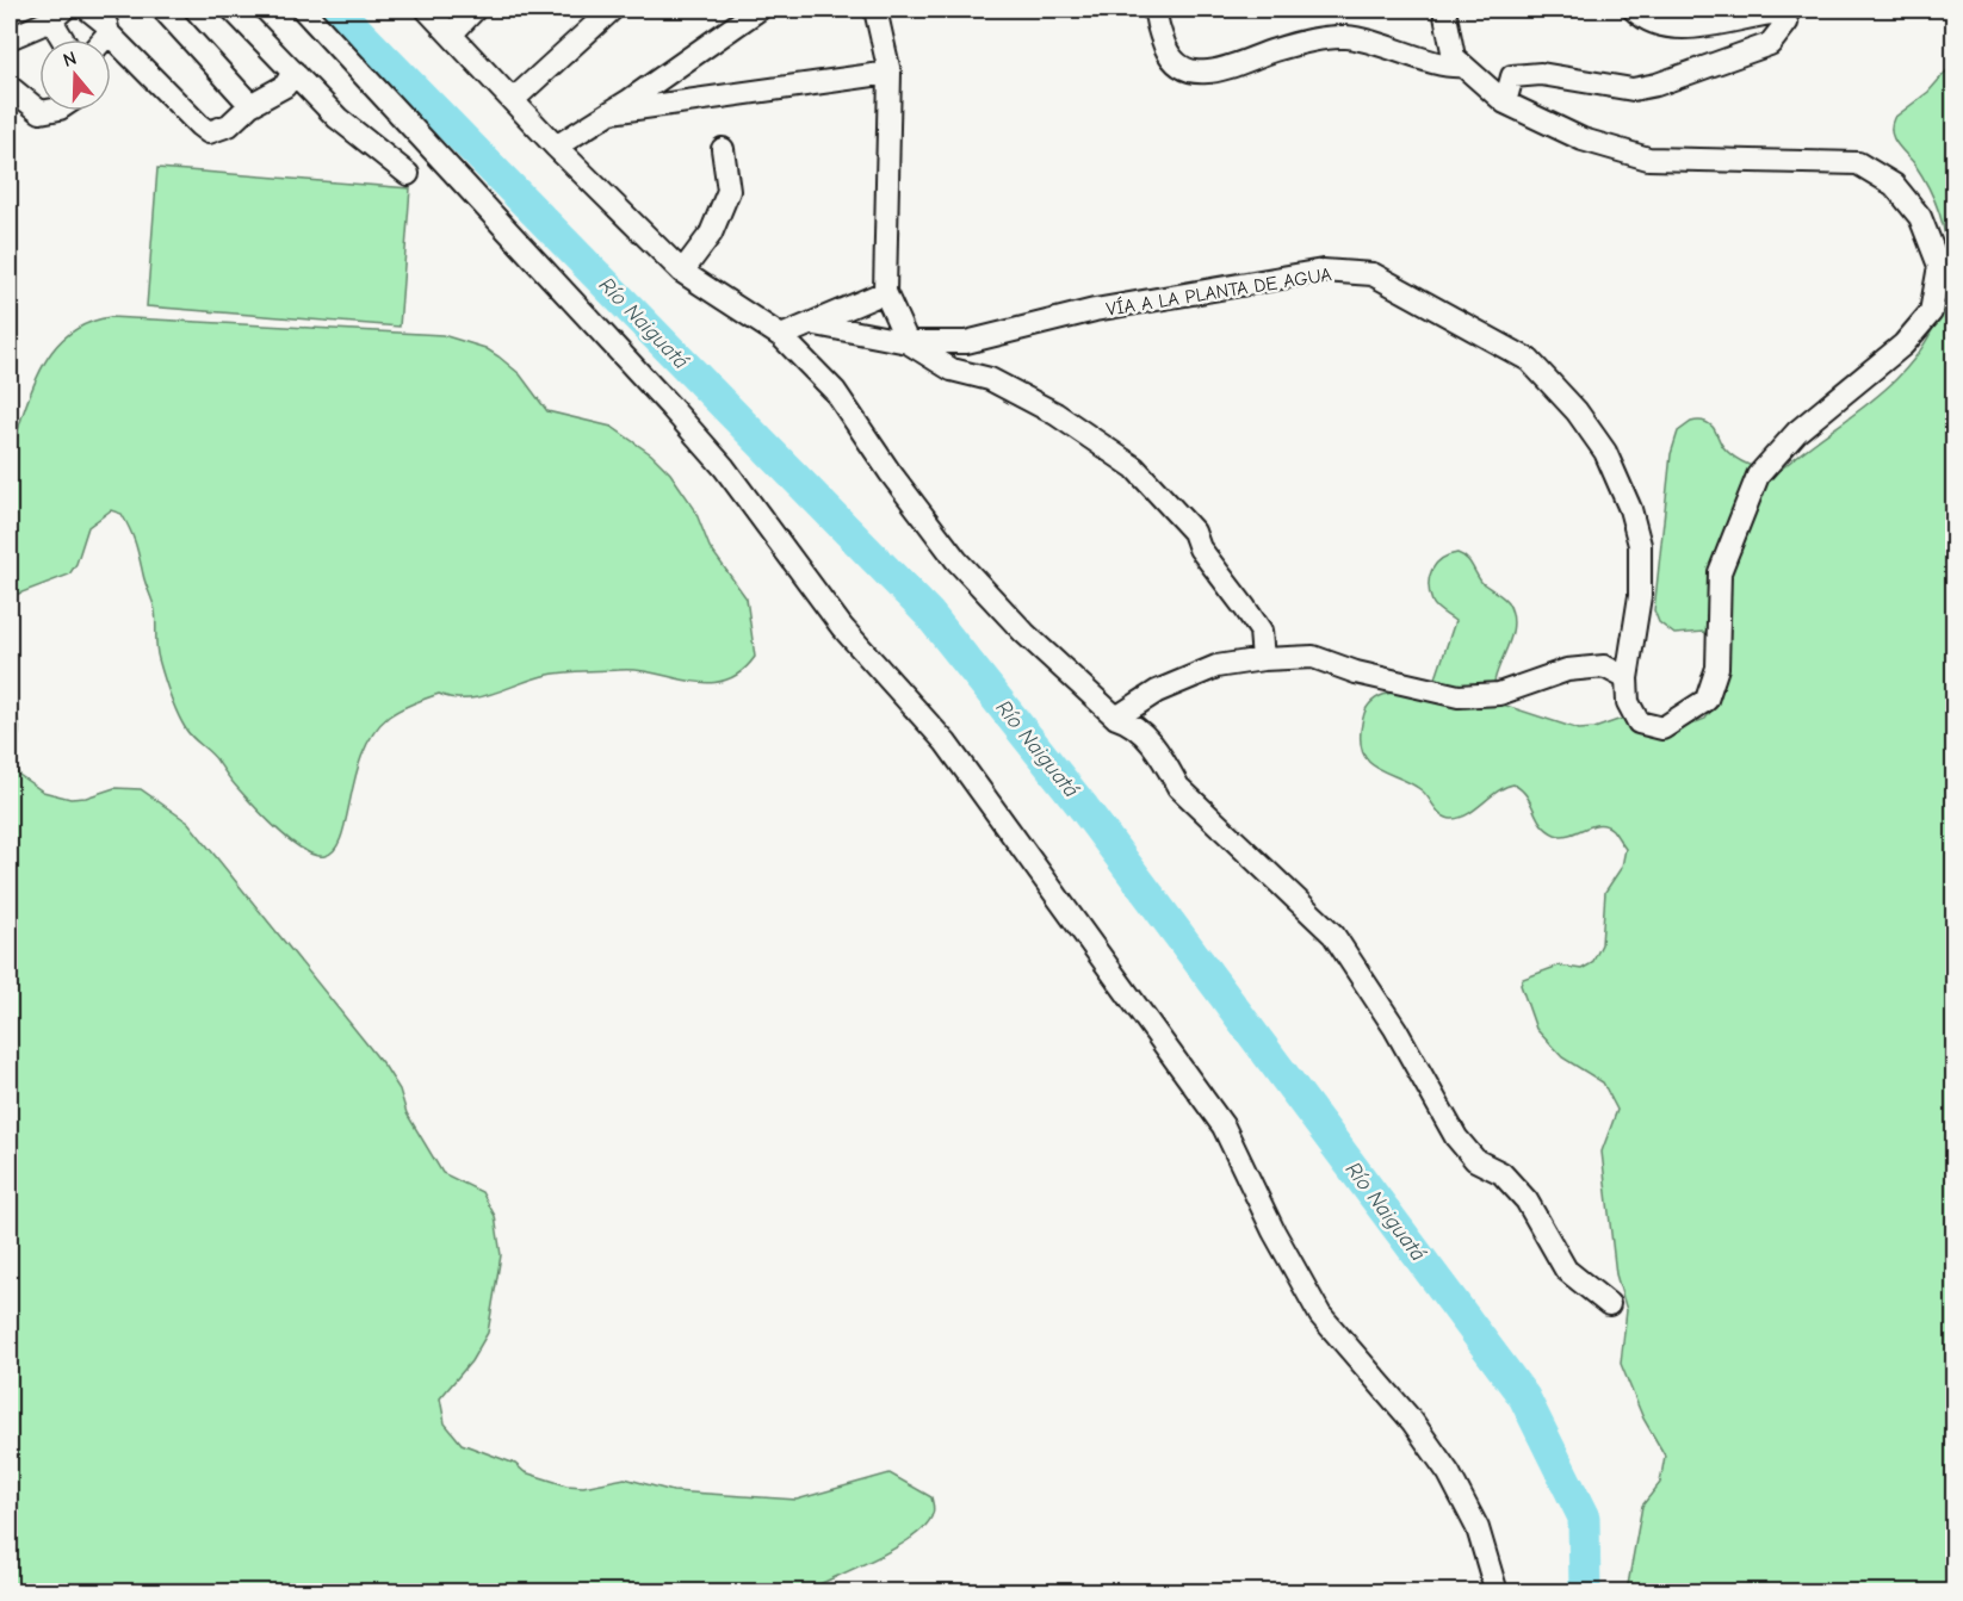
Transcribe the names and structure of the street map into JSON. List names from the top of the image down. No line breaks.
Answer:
{"streets":{"street":["VÍA A LA PLANTA DE AGUA"]},"water":["Río Naiguatá"],"north":"top"}
